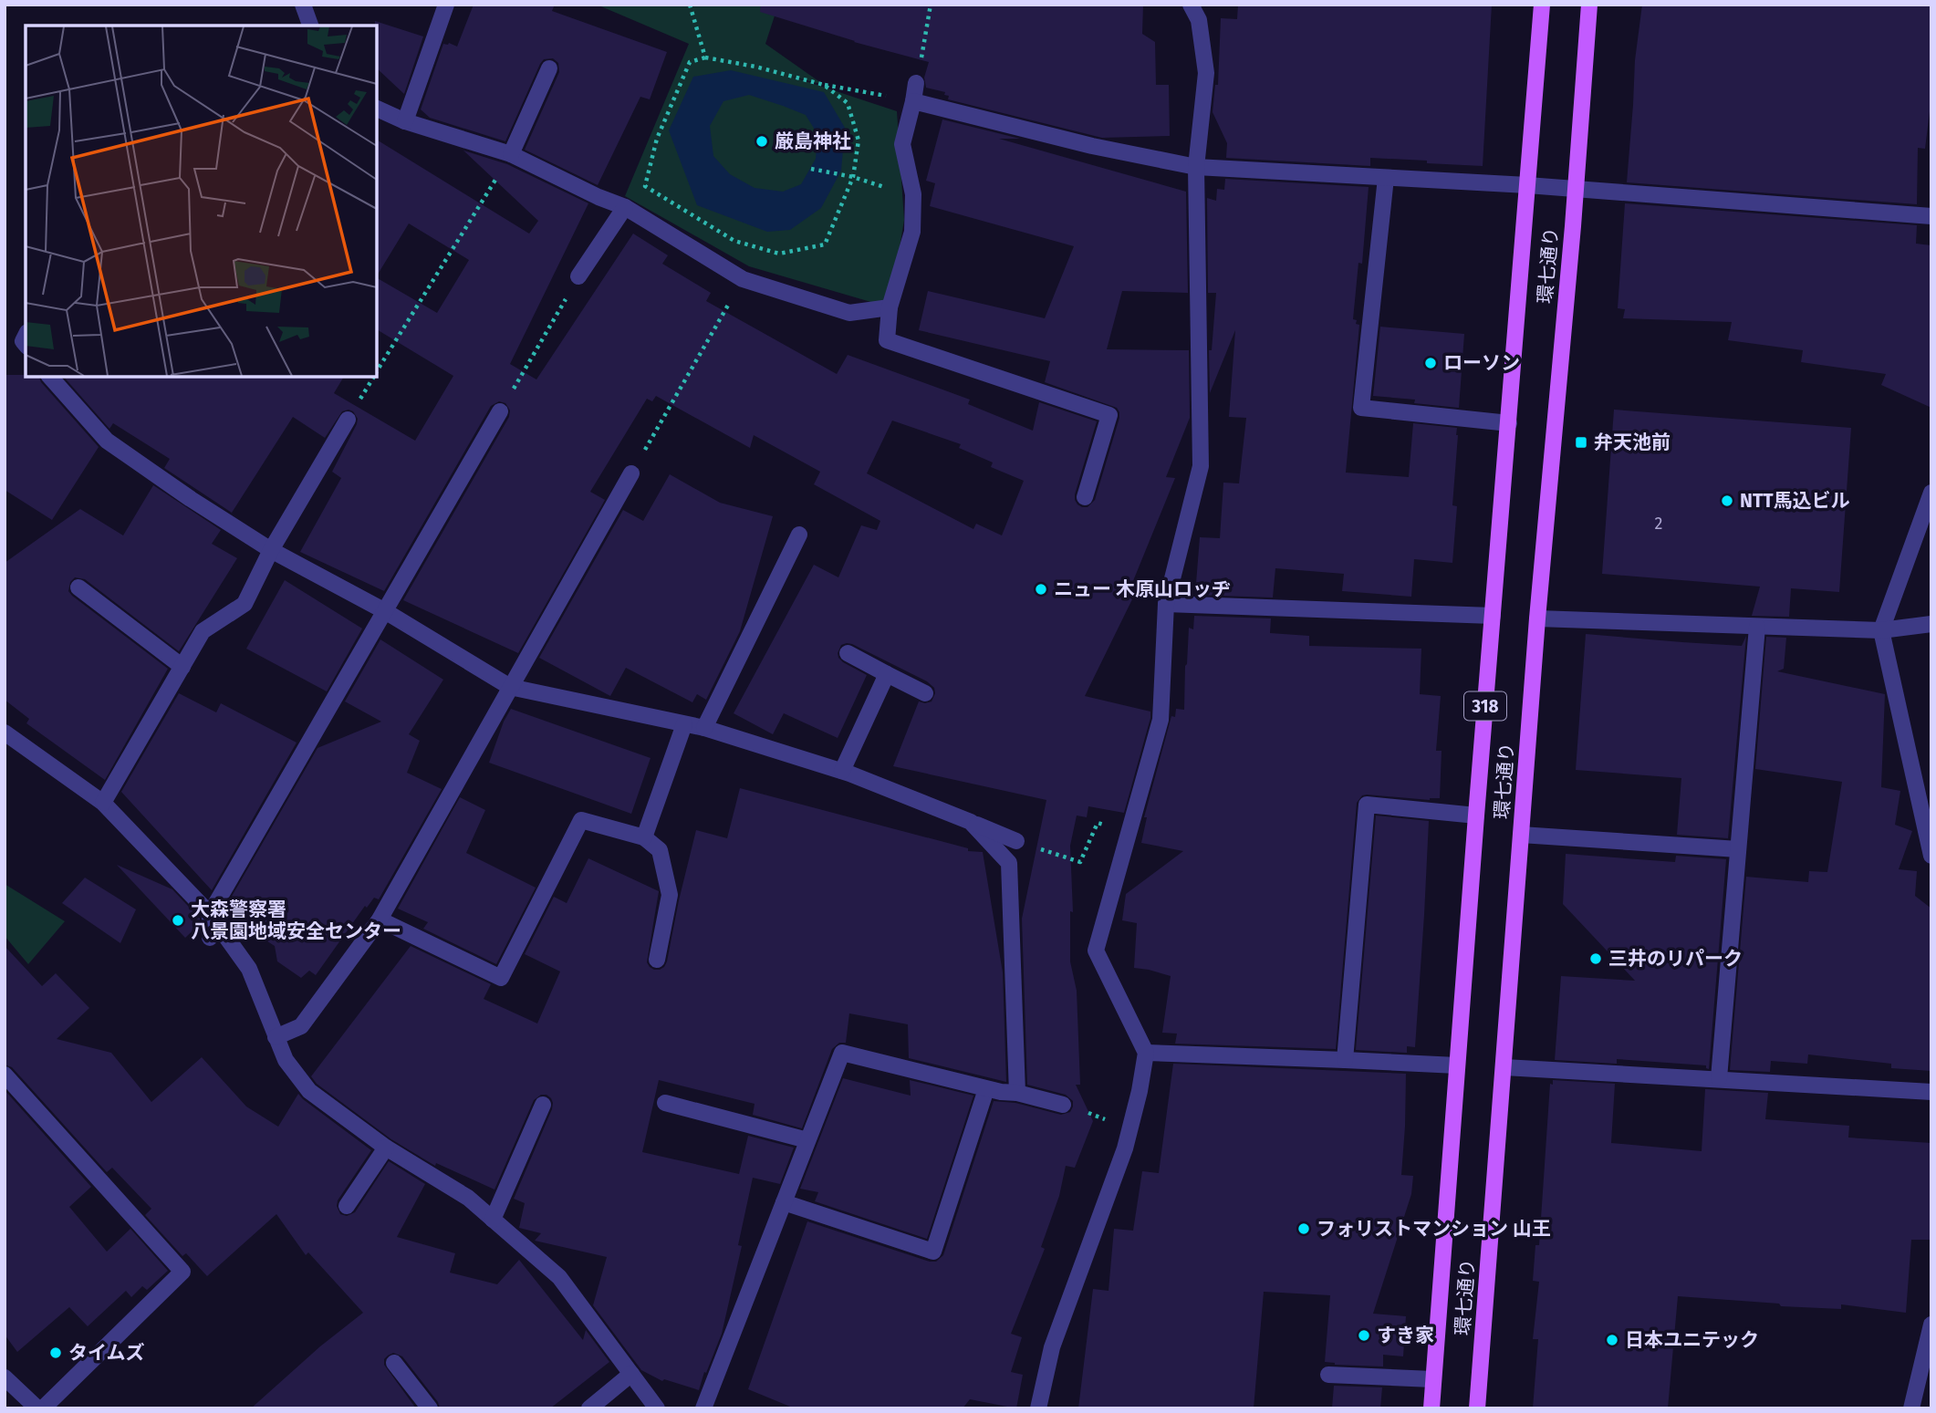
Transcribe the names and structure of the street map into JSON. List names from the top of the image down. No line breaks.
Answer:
{"streets":{"main road":["環七通り","318"]},"places":{"other":["厳島神社","ローソン","NTT馬込ビル","ニュー 木原山ロッヂ","大森警察署 八景園地域安全センター","三井のリパーク","フォリストマンション 山王","すき家","日本ユニテック","タイムズ"],"transit":["弁天池前"]},"house_numbers":["2"]}
